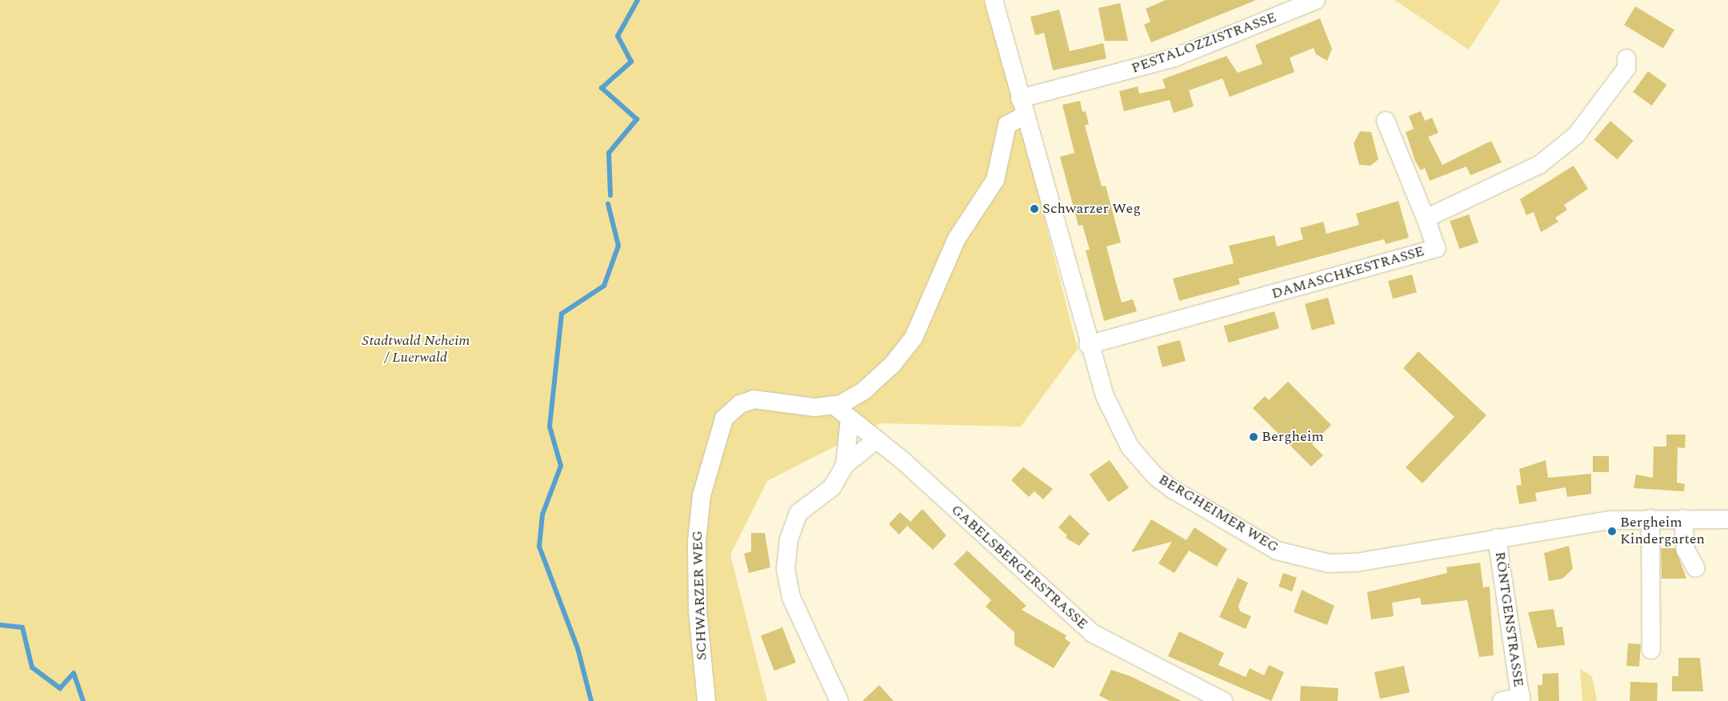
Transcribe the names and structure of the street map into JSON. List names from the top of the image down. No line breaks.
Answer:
{"streets":{"street":["PESTALOZZISTRASSE","DAMASCHKESTRASSE","BERGHEIMER WEG","GABELSBERGERSTRASSE","SCHWARZER WEG","RÖNTGENSTRASSE"]},"crossings":[["PESTALOZZISTRASSE","BERGHEIMER WEG"],["DAMASCHKESTRASSE","BERGHEIMER WEG"],["BERGHEIMER WEG","SCHWARZER WEG"],["BERGHEIMER WEG","RÖNTGENSTRASSE"],["GABELSBERGERSTRASSE","SCHWARZER WEG"]],"parks":["Stadtwald Neheim / Luerwald"],"places":["Schwarzer Weg","Bergheim","Bergheim Kindergarten"]}
